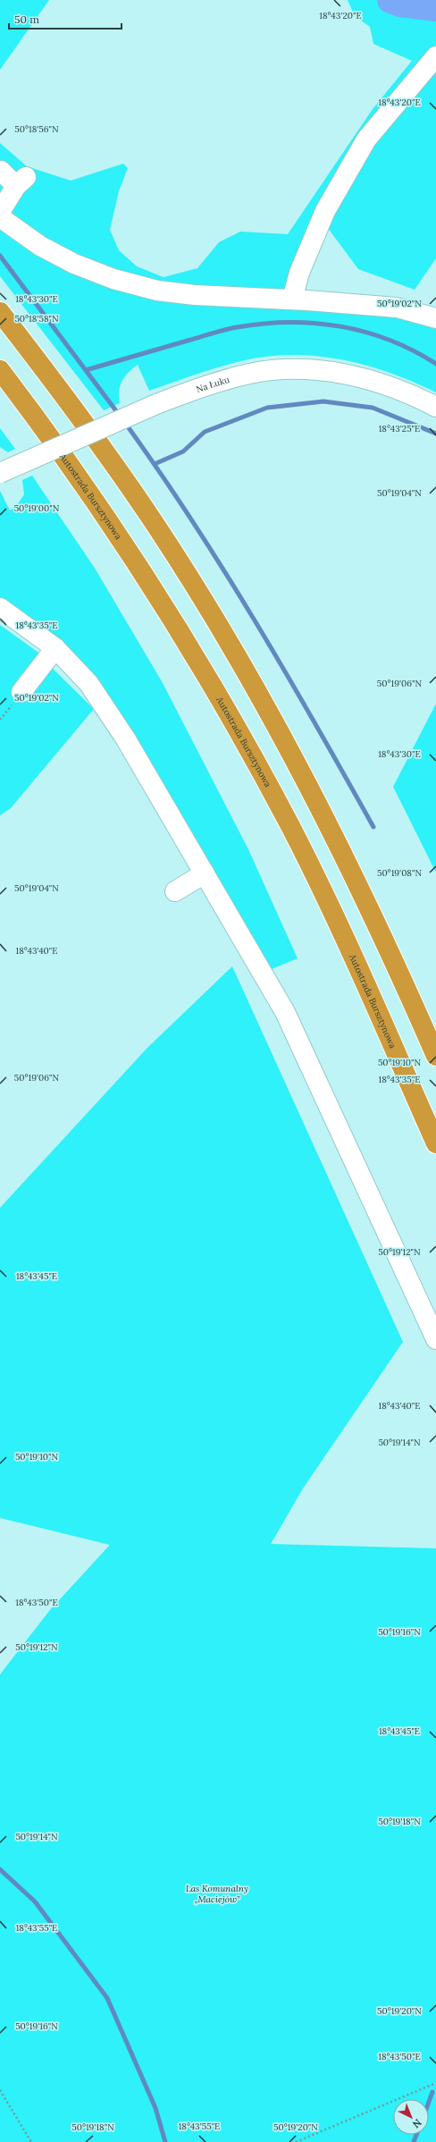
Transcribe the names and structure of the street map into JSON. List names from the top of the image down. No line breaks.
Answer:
{"streets":{"highway":["Autostrada Bursztynowa"],"street":["Na Łuku"]},"parks":["Las Komunalny „Maciejów”"],"scale_bar":"50 m","north":"bottom right","coordinates":["18°43'20\"E","50°18'56\"N","18°43'30\"E","50°19'02\"N","50°18'58\"N","18°43'25\"E","50°19'04\"N","50°19'00\"N","18°43'35\"E","50°19'06\"N","50°19'08\"N","18°43'40\"E","50°19'10\"N","50°19'12\"N","18°43'45\"E","50°19'14\"N","18°43'50\"E","50°19'16\"N","50°19'18\"N","18°43'55\"E","50°19'20\"N"]}
